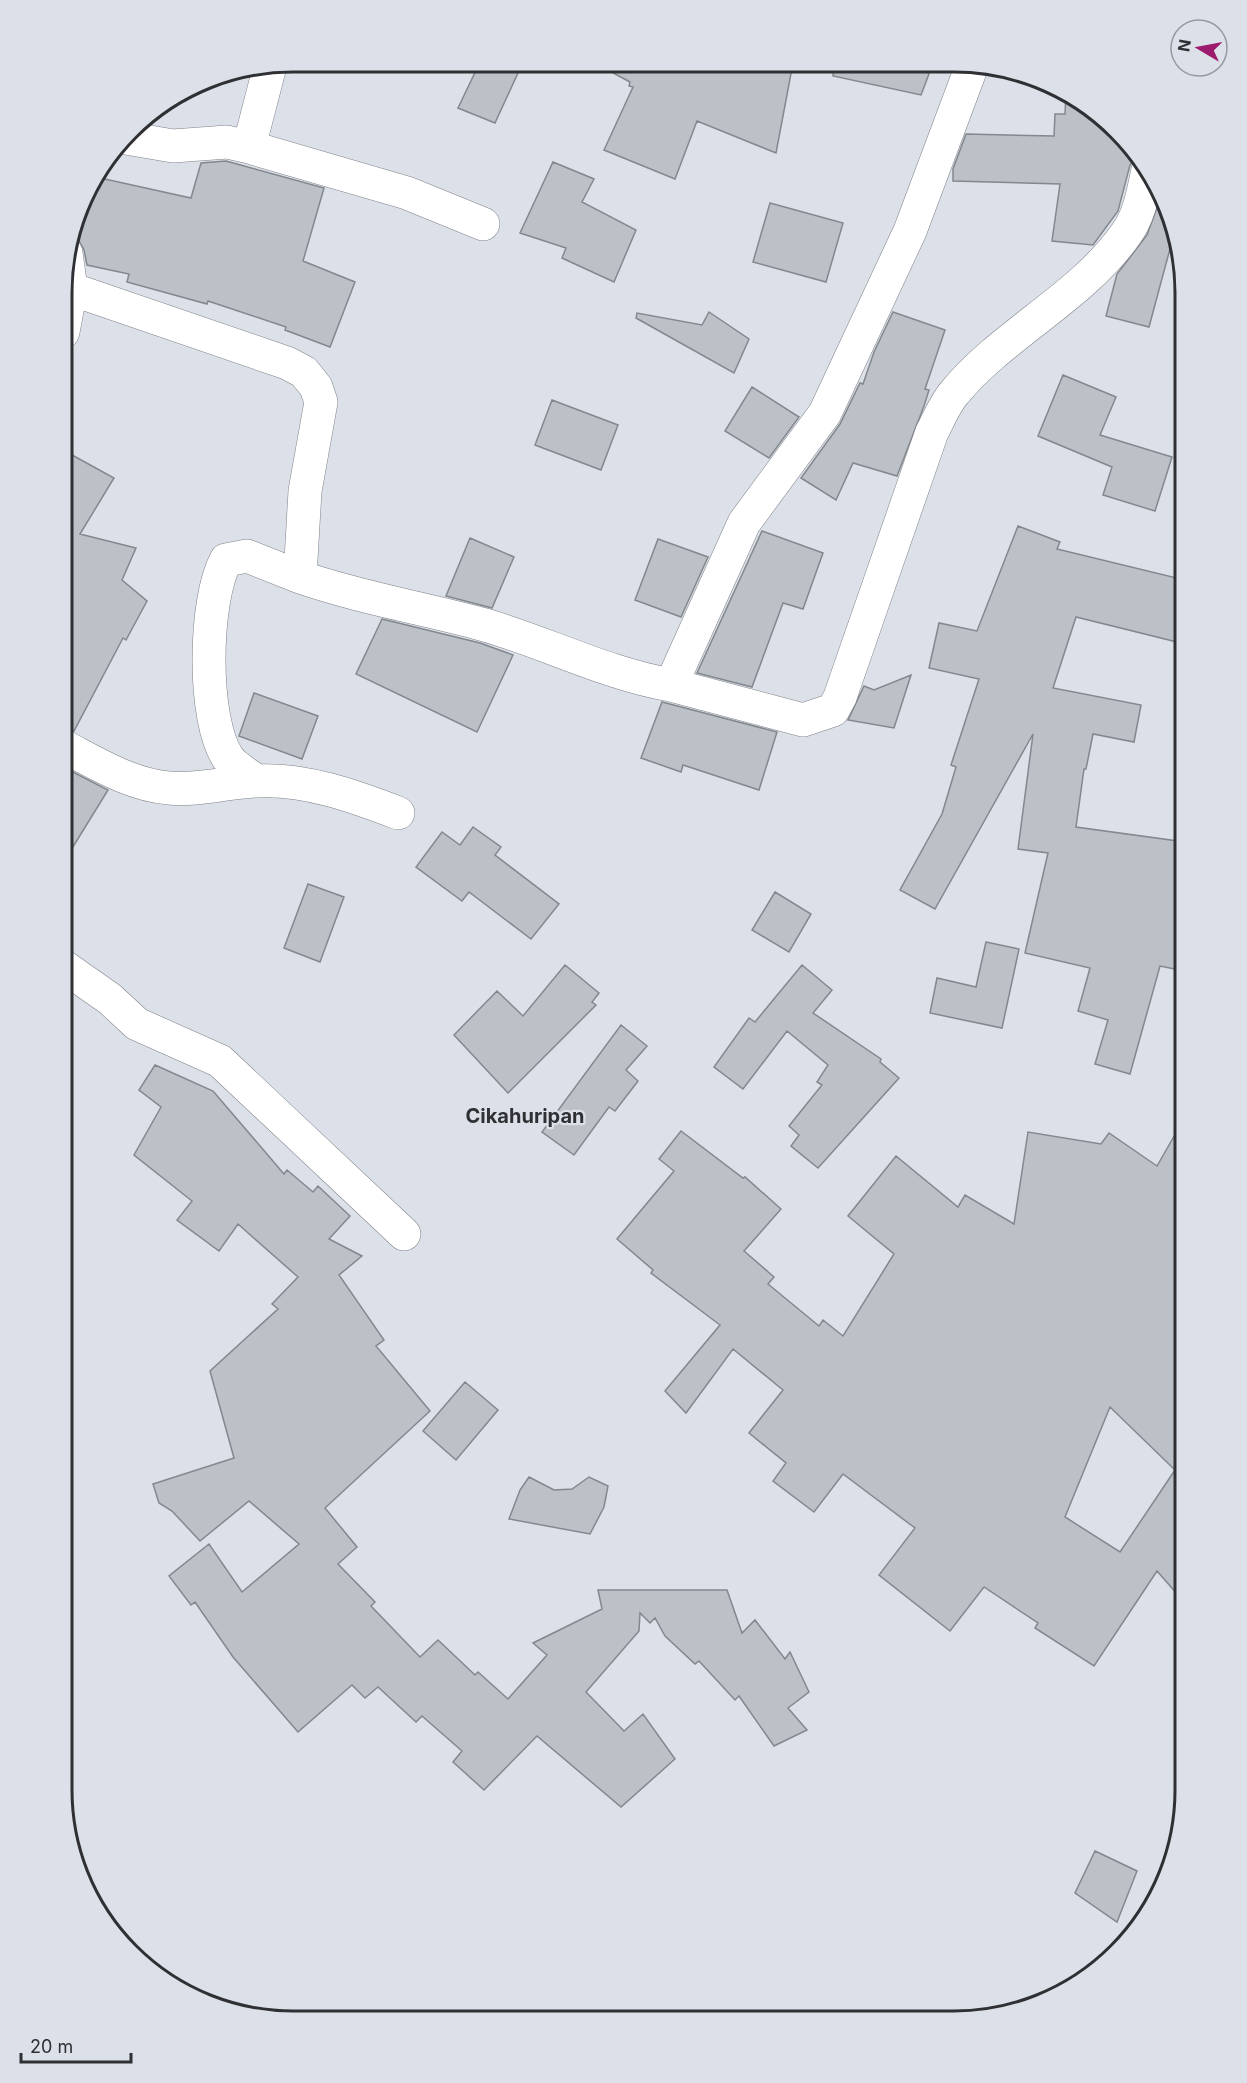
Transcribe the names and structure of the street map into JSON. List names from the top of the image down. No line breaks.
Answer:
{"districts":["Cikahuripan"],"scale_bar":"20 m","north":"left"}
